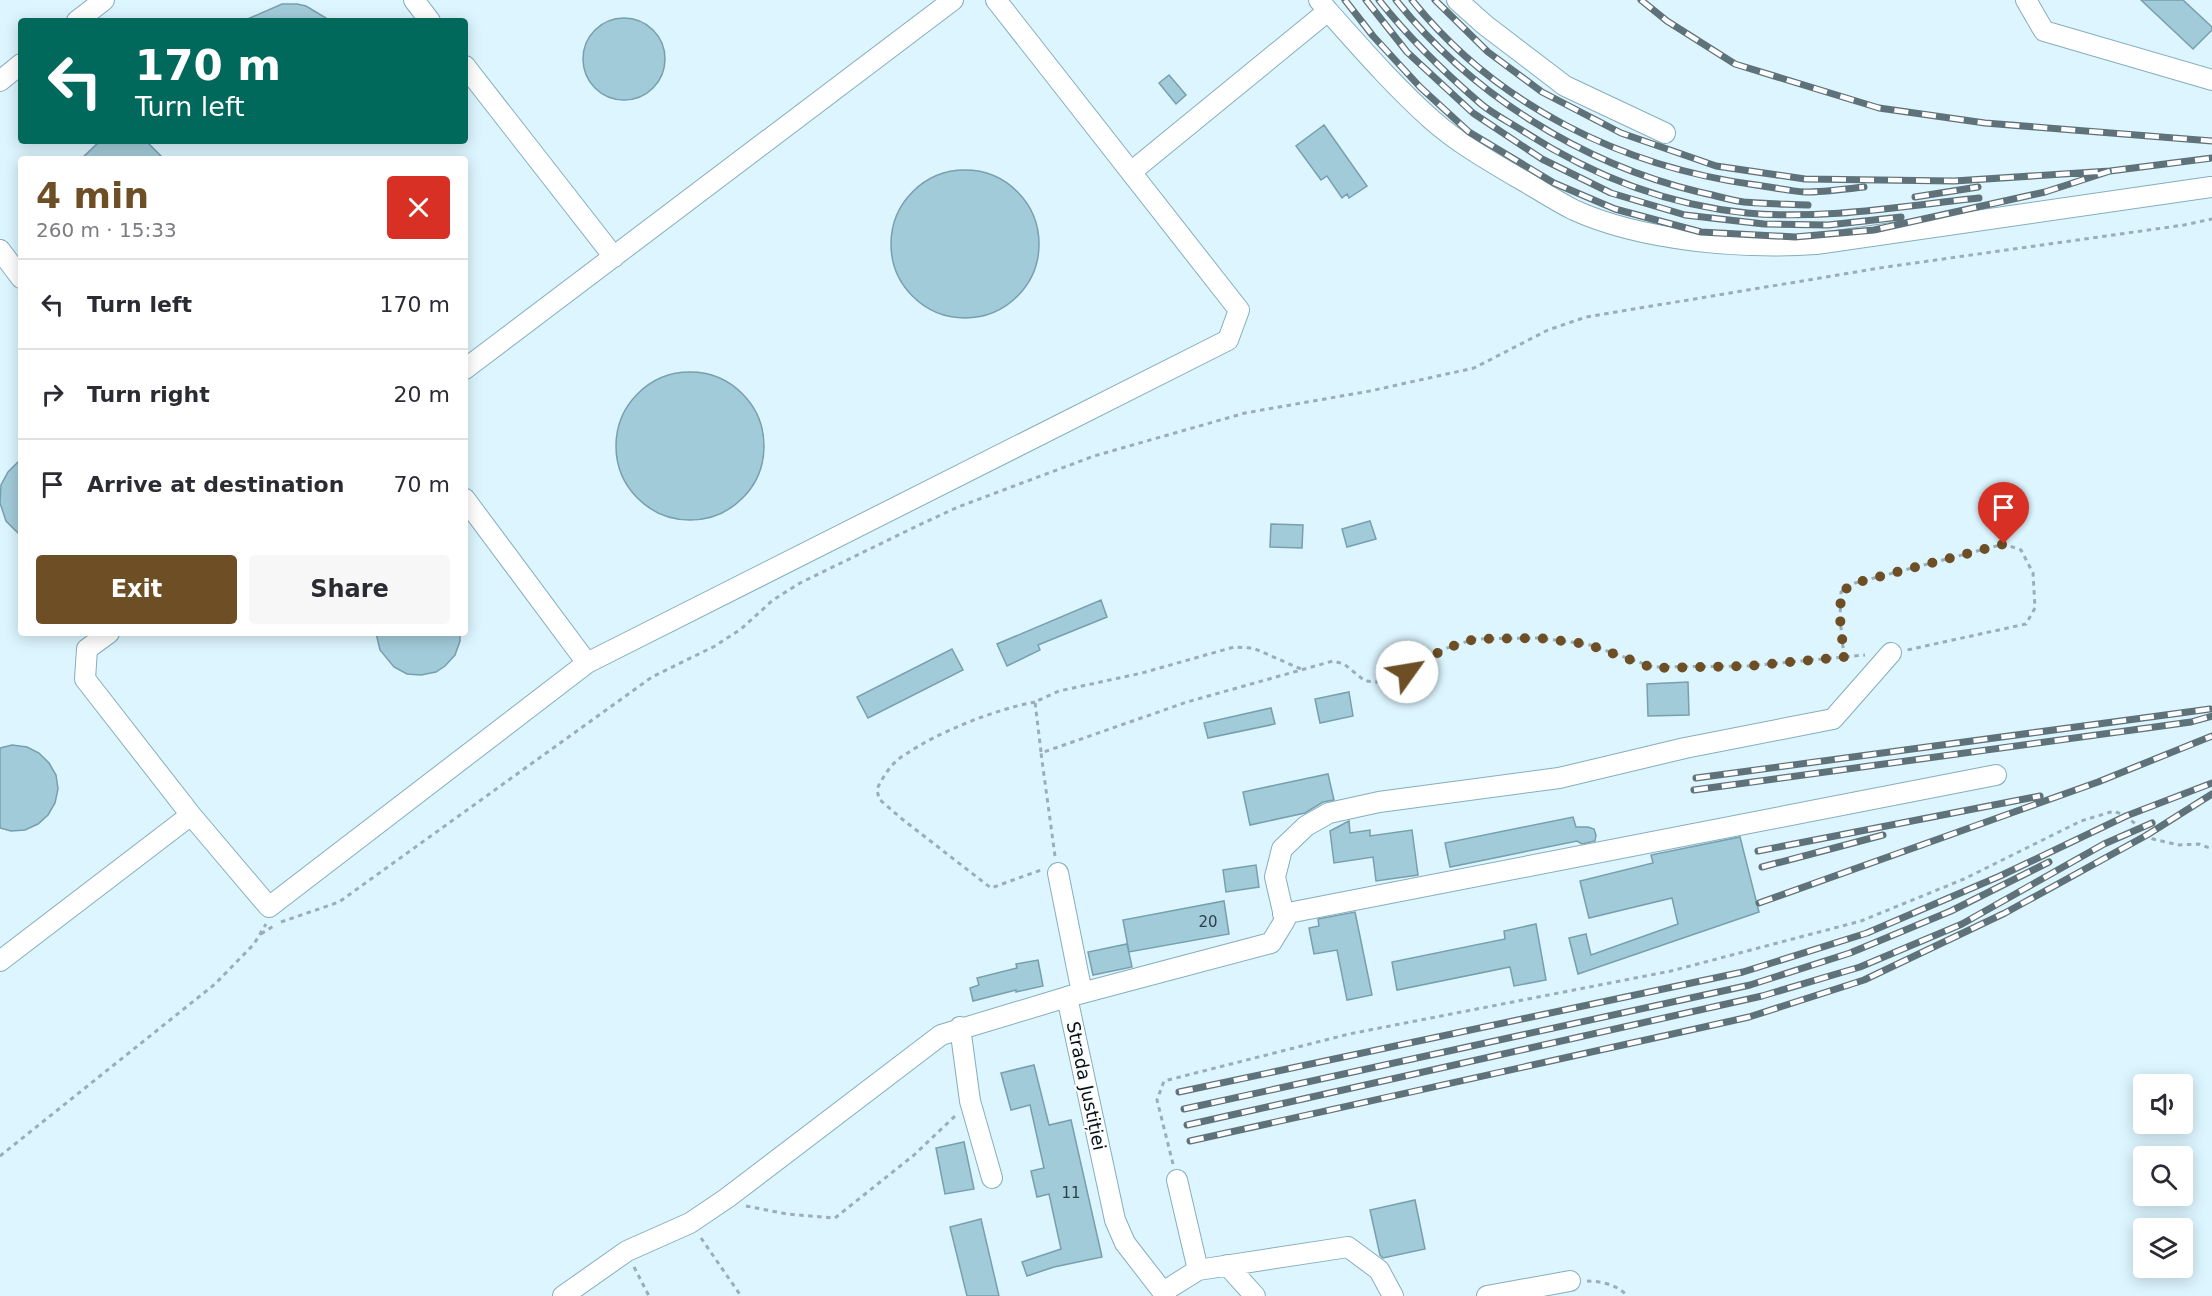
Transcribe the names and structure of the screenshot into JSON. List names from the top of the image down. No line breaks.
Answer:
{"streets":{"street":["Strada Justiției"]},"house_numbers":["20","11"],"page":{"turn":["170 m","Turn left"],"heading":["4 min","260 m · 15:33"],"list":[{"name":"Turn left","value":"170 m"},{"name":"Turn right","value":"20 m"},{"name":"Arrive at destination","value":"70 m"}],"buttons":["Exit","Share"]}}
